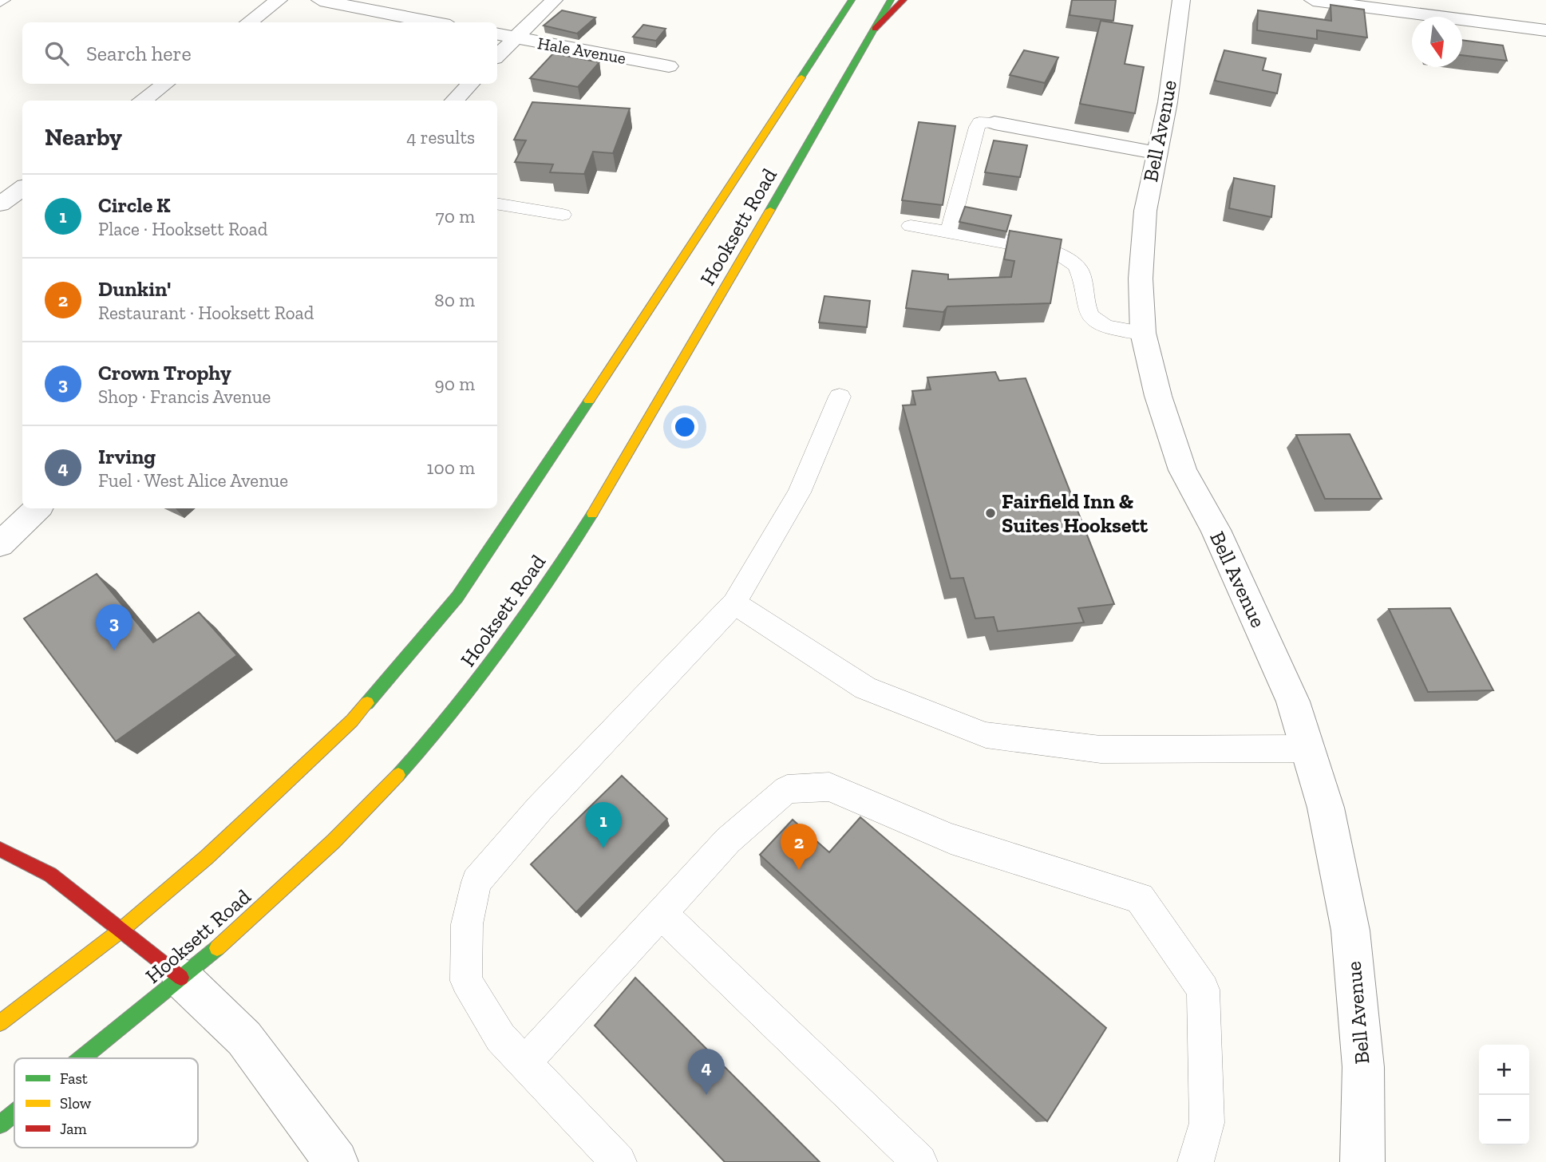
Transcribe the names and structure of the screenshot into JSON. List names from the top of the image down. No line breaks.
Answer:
{"streets":{"main road":["Hooksett Road"],"street":["Hale Avenue","Bell Avenue"]},"places":["Fairfield Inn & Suites Hooksett"],"legend":["Fast","Slow","Jam"],"north":"bottom","page":{"search":"Search here","heading":["Nearby","4 results"],"list":[{"mark":"1","name":"Circle K","note":"Place · Hooksett Road","value":"70 m"},{"mark":"2","name":"Dunkin'","note":"Restaurant · Hooksett Road","value":"80 m"},{"mark":"3","name":"Crown Trophy","note":"Shop · Francis Avenue","value":"90 m"},{"mark":"4","name":"Irving","note":"Fuel · West Alice Avenue","value":"100 m"}],"pins":["3","1","2","4"],"map_buttons":["+","−"]}}
